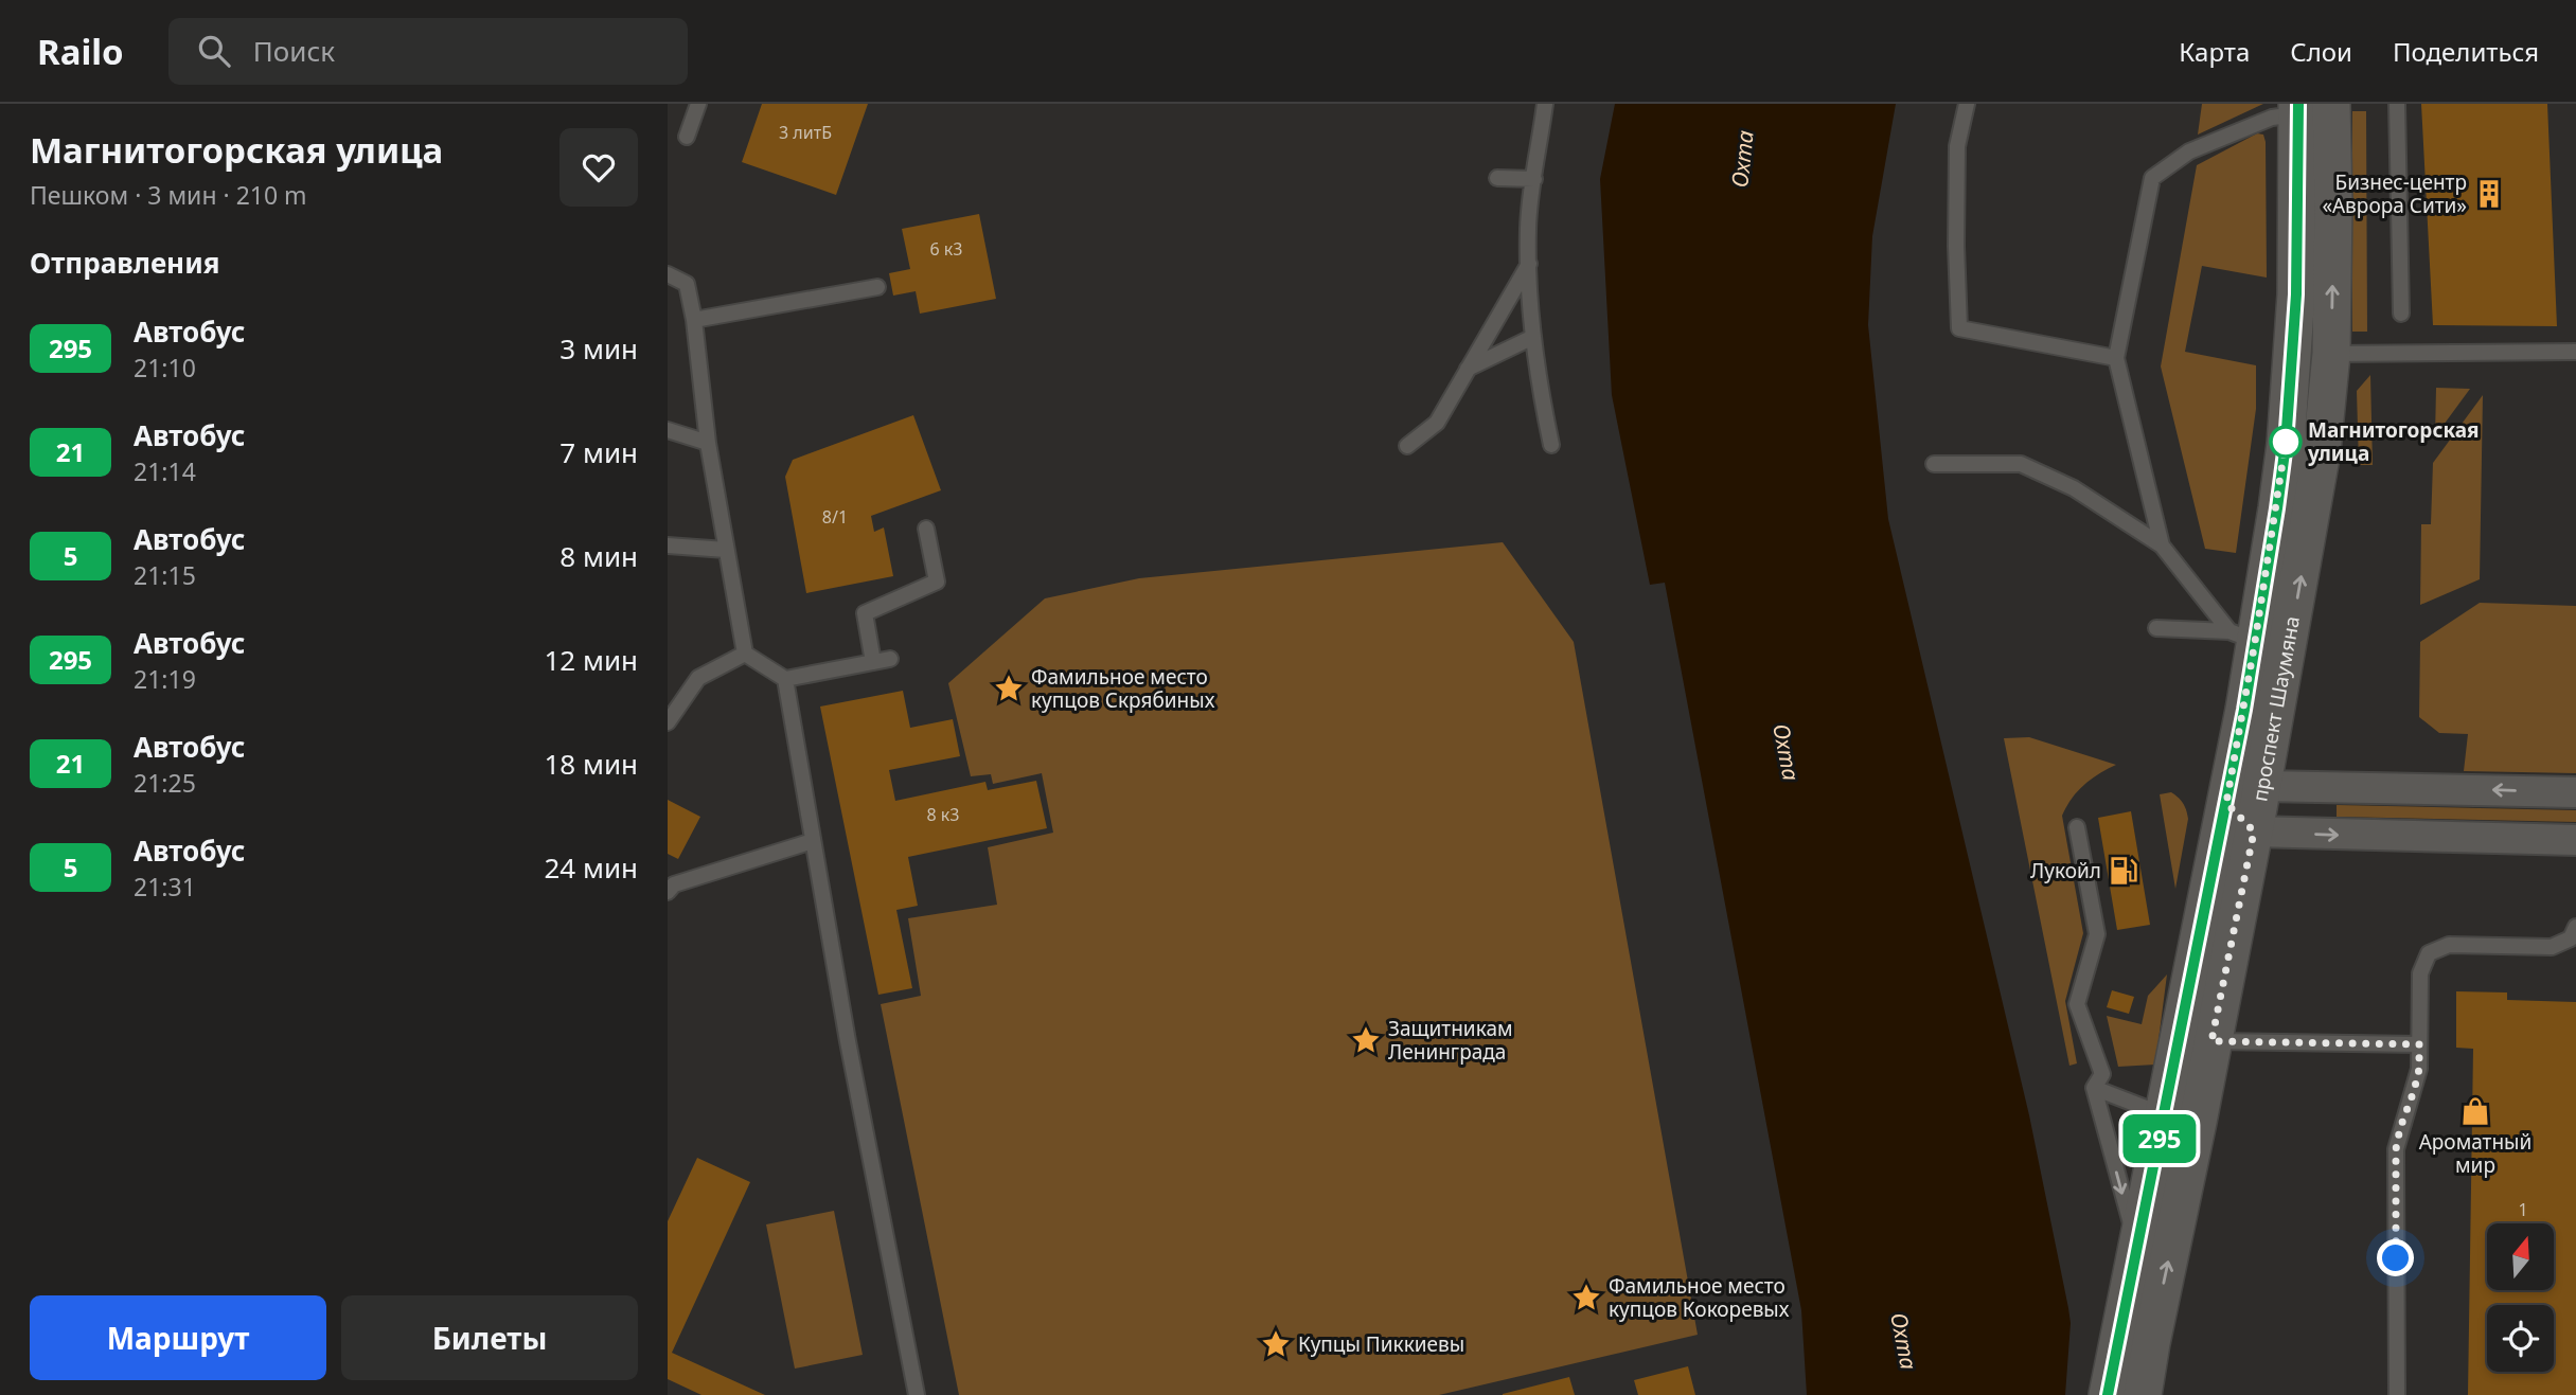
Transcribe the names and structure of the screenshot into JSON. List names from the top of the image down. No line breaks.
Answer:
{"streets":{"street":["проспект Шаумяна"]},"water":["Охта"],"places":{"building":["Бизнес-центр «Аврора Сити»"],"other":["Магнитогорская улица"],"place":["Фамильное место купцов Скрябиных","Защитникам Ленинграда","Фамильное место купцов Кокоревых","Купцы Пиккиевы"],"fuel station":["Лукойл"],"shop":["Ароматный мир"]},"lines":["bus line 295"],"house_numbers":["3 литБ","6 к3","8/1","8 к3","1"],"north":"top","page":{"header":"Railo","search":"Поиск","nav":["Карта","Слои","Поделиться"],"heading":[["Магнитогорская улица","Пешком · 3 мин · 210 m"],"Отправления"],"on_map":"295","list":[{"mark":"295","name":"Автобус","note":"21:10","value":"3 мин"},{"mark":"21","name":"Автобус","note":"21:14","value":"7 мин"},{"mark":"5","name":"Автобус","note":"21:15","value":"8 мин"},{"mark":"295","name":"Автобус","note":"21:19","value":"12 мин"},{"mark":"21","name":"Автобус","note":"21:25","value":"18 мин"},{"mark":"5","name":"Автобус","note":"21:31","value":"24 мин"}],"buttons":["Маршрут","Билеты"]}}
